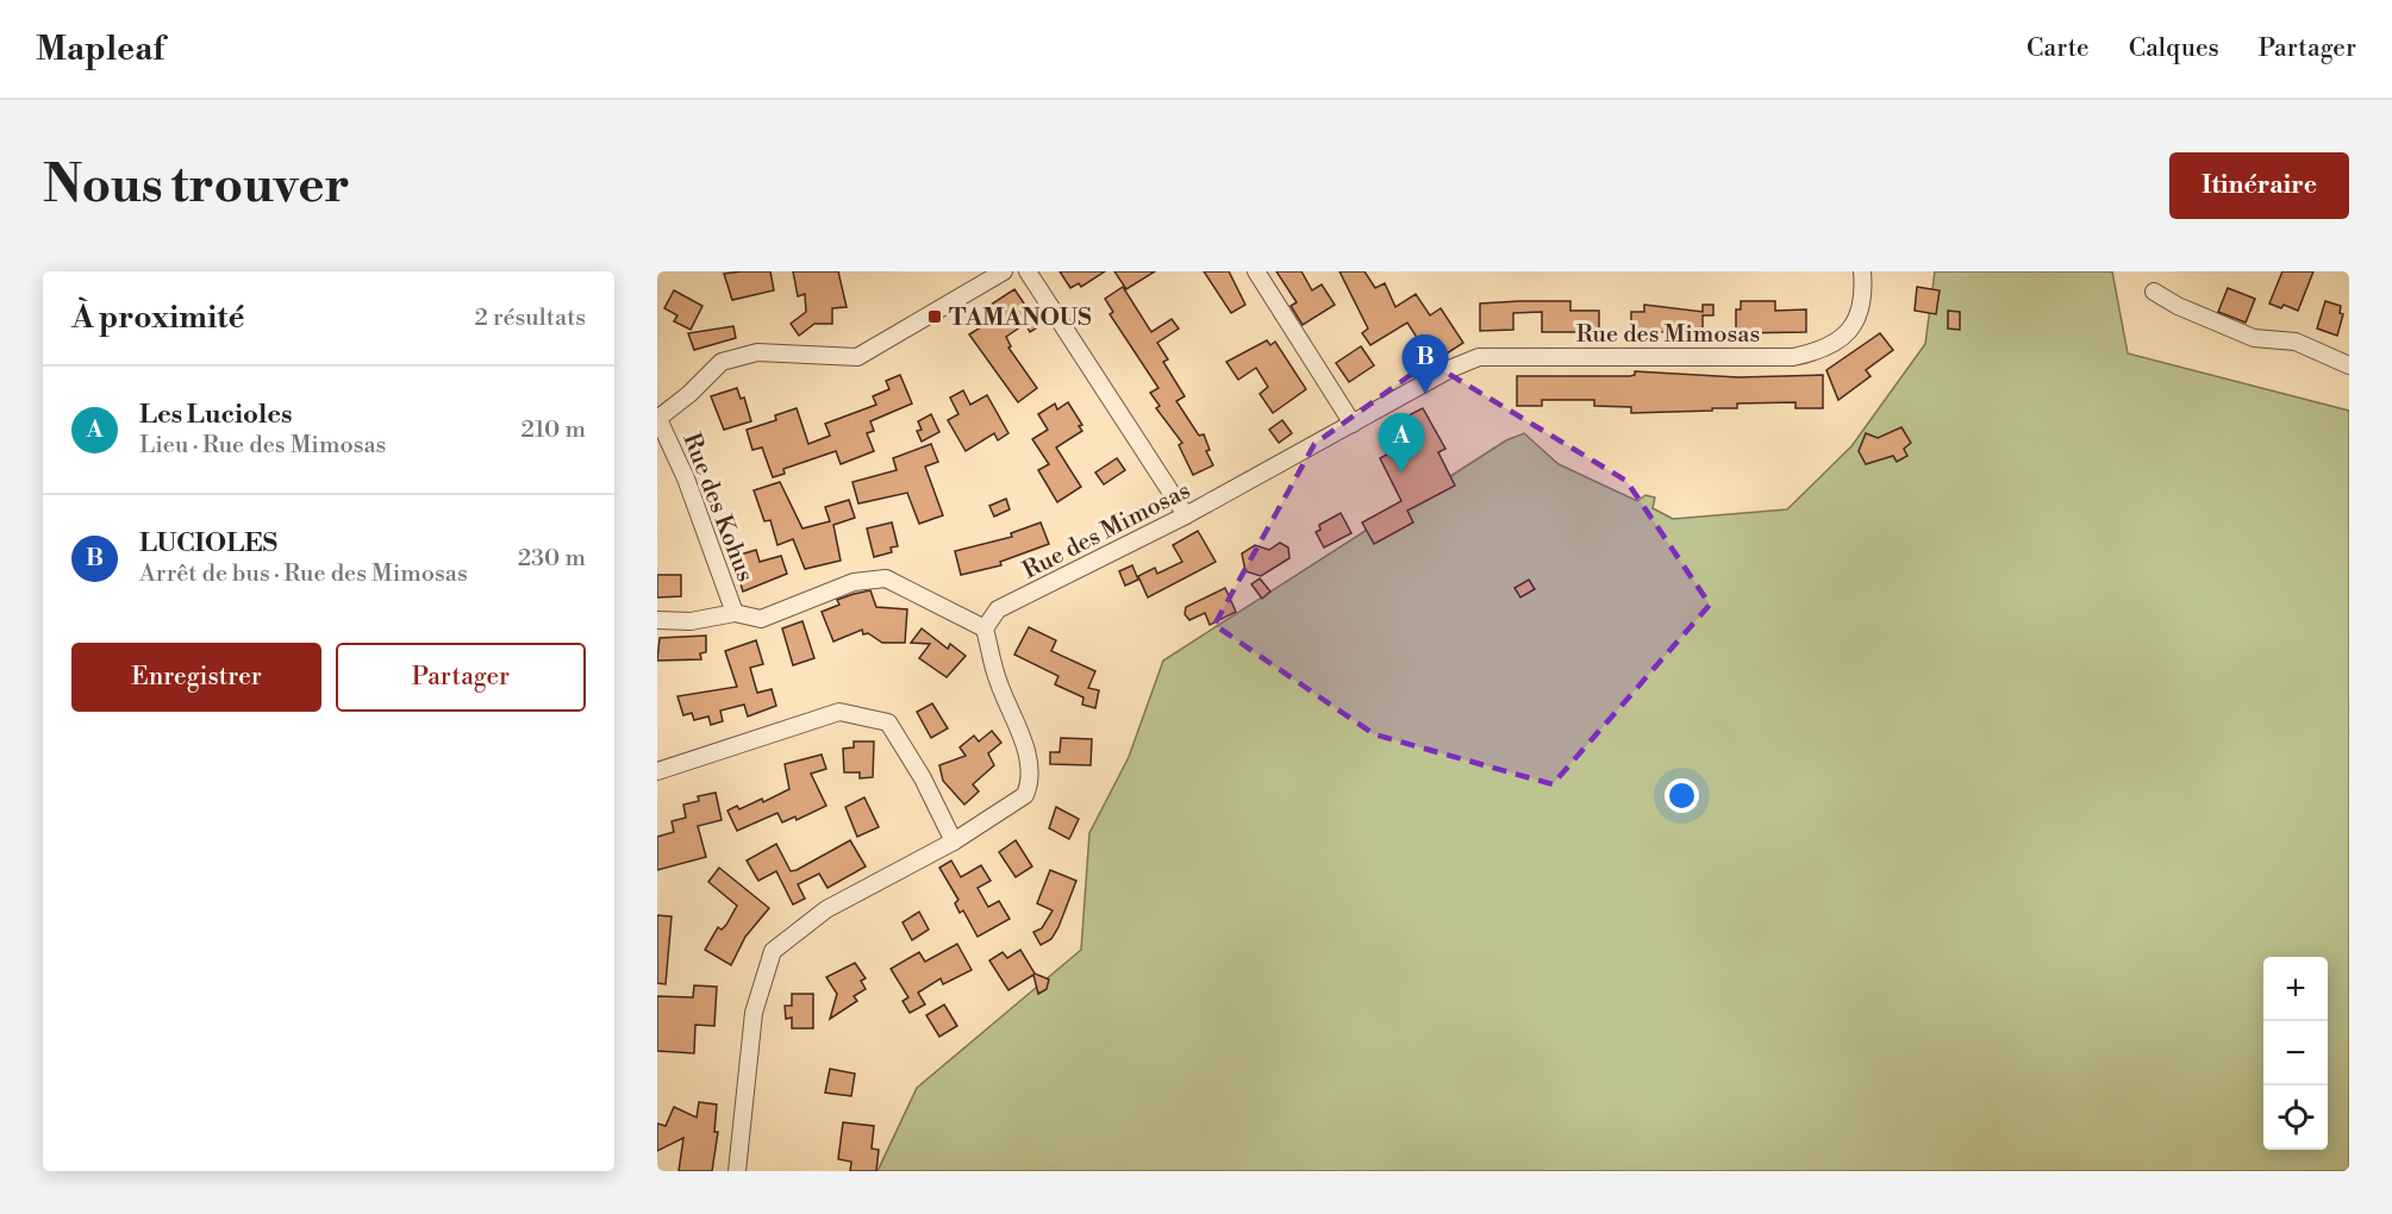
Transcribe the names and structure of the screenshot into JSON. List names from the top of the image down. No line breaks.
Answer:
{"streets":{"street":["Rue des Mimosas","Rue des Kohus"]},"places":{"transit":["TAMANOUS"]},"page":{"header":"Mapleaf","nav":["Carte","Calques","Partager"],"buttons":["Itinéraire",["Enregistrer","Partager"]],"title":"Nous trouver","heading":["À proximité","2 résultats"],"pins":["B","A"],"list":[{"mark":"A","name":"Les Lucioles","note":"Lieu · Rue des Mimosas","value":"210 m"},{"mark":"B","name":"LUCIOLES","note":"Arrêt de bus · Rue des Mimosas","value":"230 m"}],"map_buttons":["+","−"]}}
